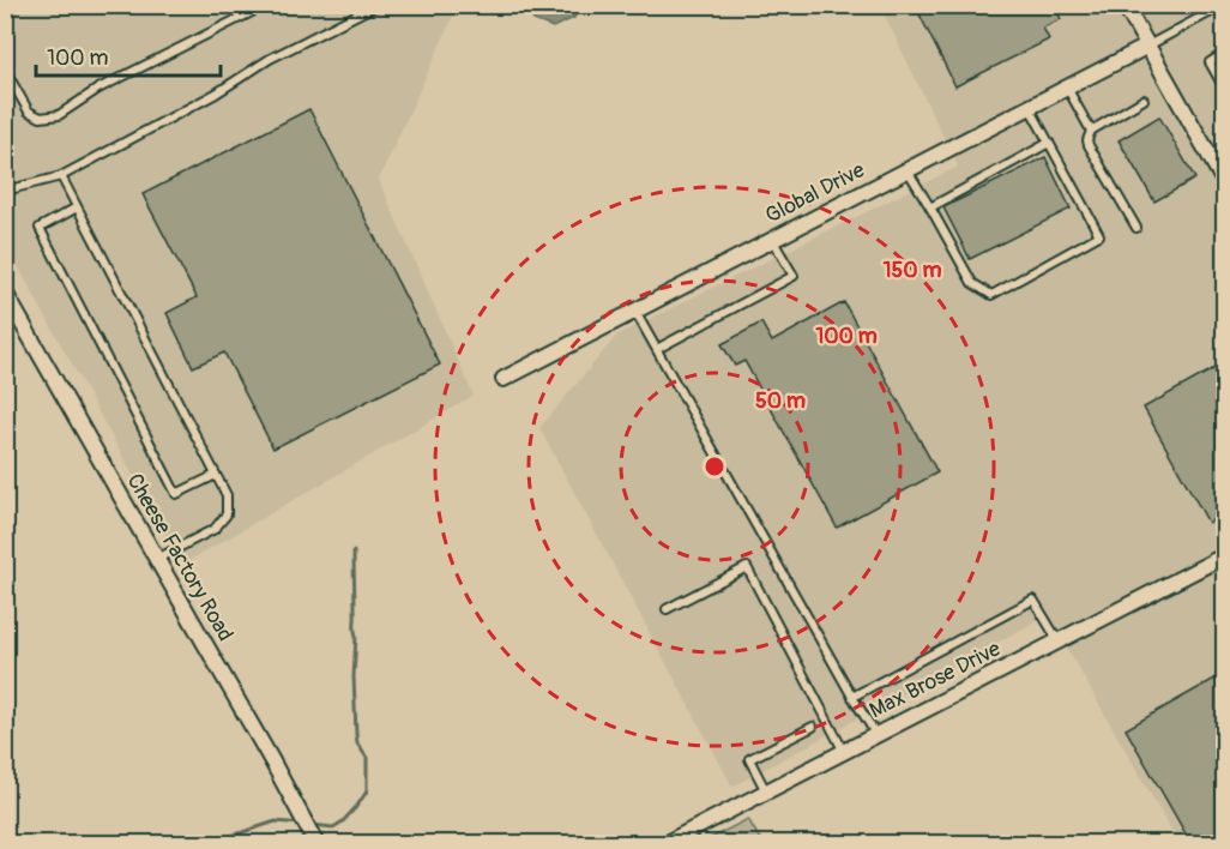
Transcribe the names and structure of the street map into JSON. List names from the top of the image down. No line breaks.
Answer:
{"streets":{"street":["Global Drive","Cheese Factory Road","Max Brose Drive"]},"scale_bar":"100 m","rings":["150 m","100 m","50 m"]}
